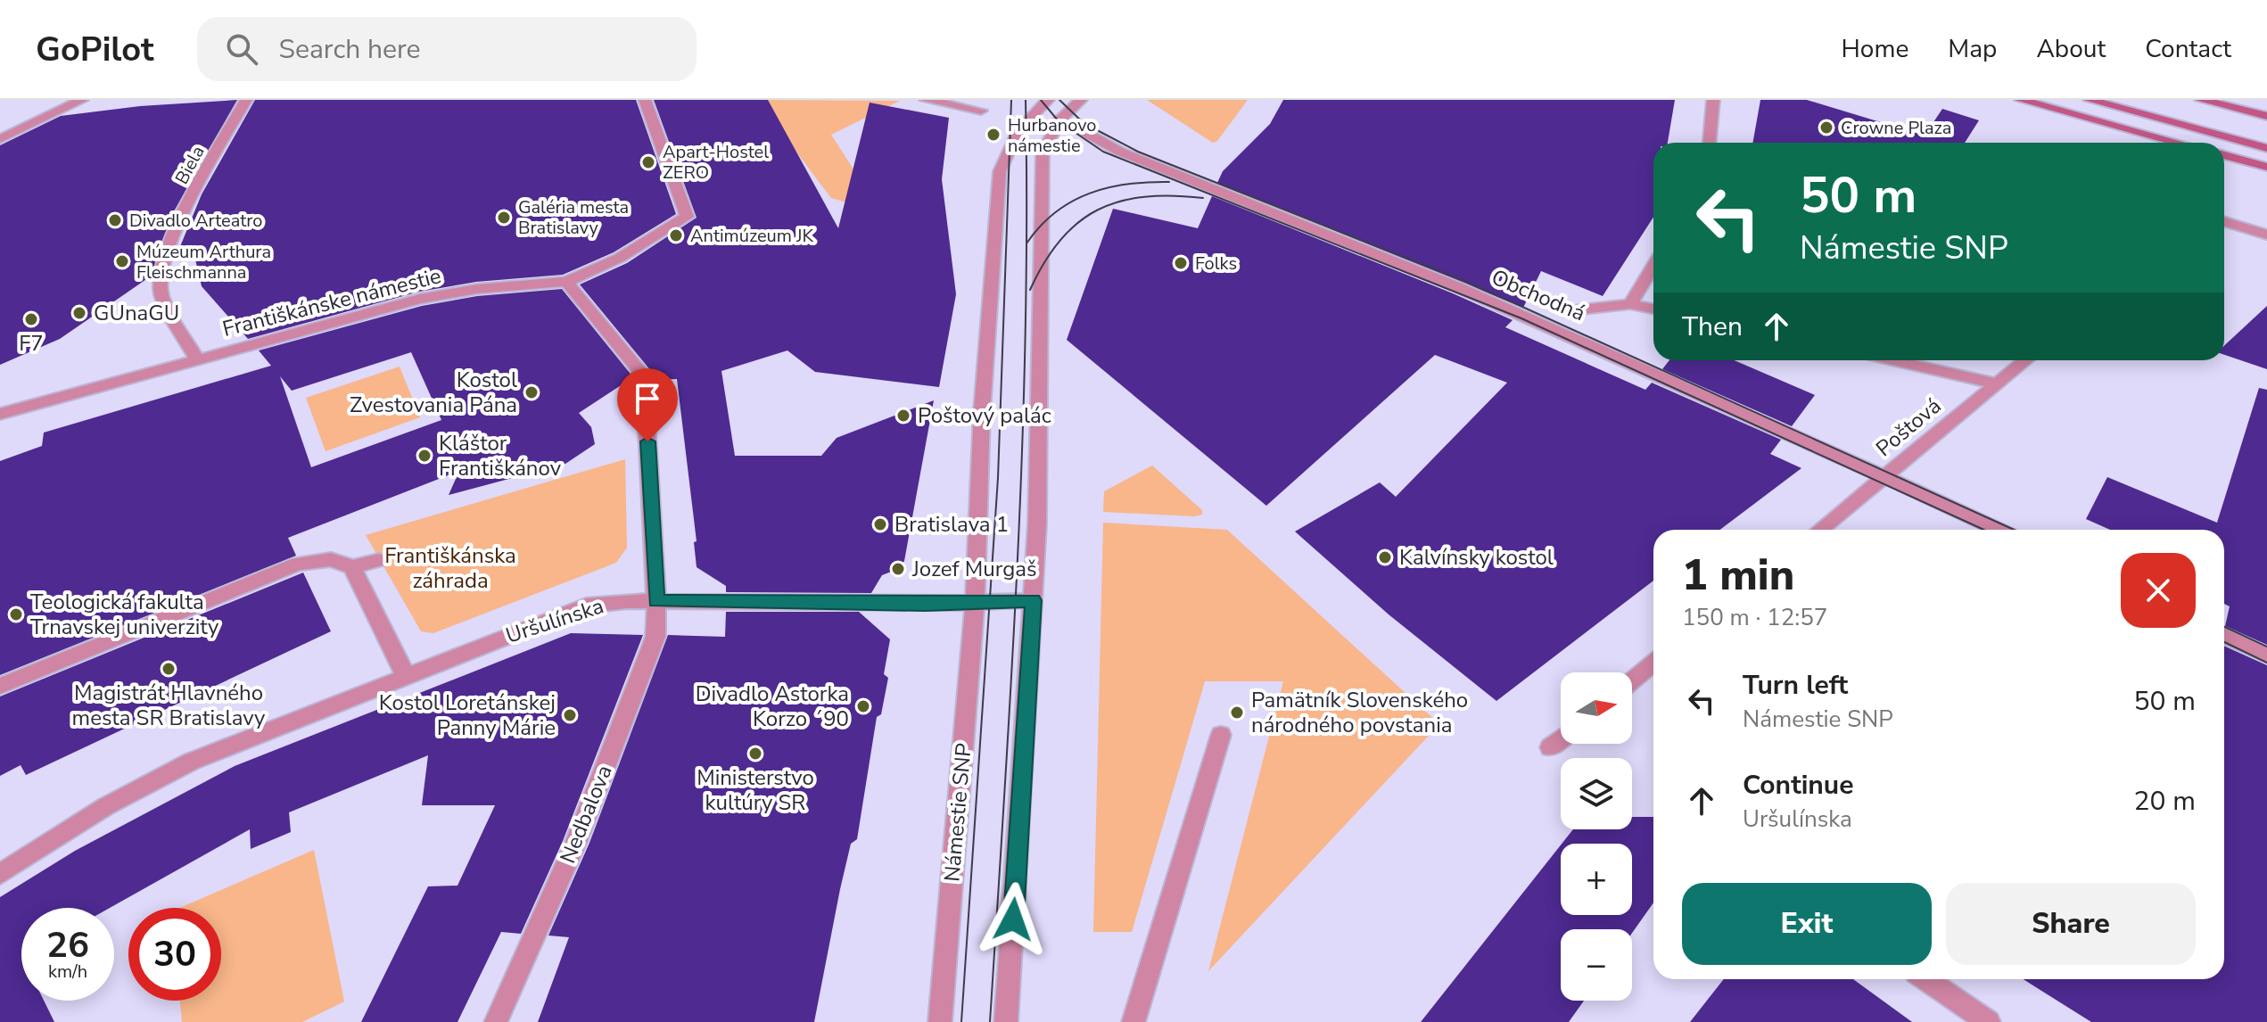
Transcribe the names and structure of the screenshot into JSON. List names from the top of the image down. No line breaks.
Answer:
{"streets":{"street":["Biela","Obchodná","Františkánske námestie","Poštová","Uršulínska","Námestie SNP","Nedbalova"]},"crossings":[["Biela","Františkánske námestie"],["Obchodná","Poštová"],["Obchodná","Námestie SNP"],["Františkánske námestie","Nedbalova"],["Uršulínska","Námestie SNP"],["Uršulínska","Nedbalova"]],"parks":["Františkánska záhrada"],"places":["Crowne Plaza","Hurbanovo námestie","Apart-Hostel ZERO","Galéria mesta Bratislavy","Divadlo Arteatro","Antimúzeum JK","Múzeum Arthura Fleischmanna","Folks","GUnaGU","F7","Kostol Zvestovania Pána","Poštový palác","Kláštor Františkánov","Bratislava 1","Kalvínsky kostol","Jozef Murgaš","Teologická fakulta Trnavskej univerzity","Magistrát Hlavného mesta SR Bratislavy","Divadlo Astorka Korzo ´90","Pamätník Slovenského národného povstania","Kostol Loretánskej Panny Márie","Ministerstvo kultúry SR"],"north":"right","page":{"header":"GoPilot","search":"Search here","nav":["Home","Map","About","Contact"],"turn":["50 m","Námestie SNP"],"then":"Then","heading":["1 min","150 m · 12:57"],"list":[{"name":"Turn left","note":"Námestie SNP","value":"50 m"},{"name":"Continue","note":"Uršulínska","value":"20 m"}],"map_buttons":["+","−"],"buttons":["Exit","Share"],"speed":"26 km/h","limit":"30"}}
